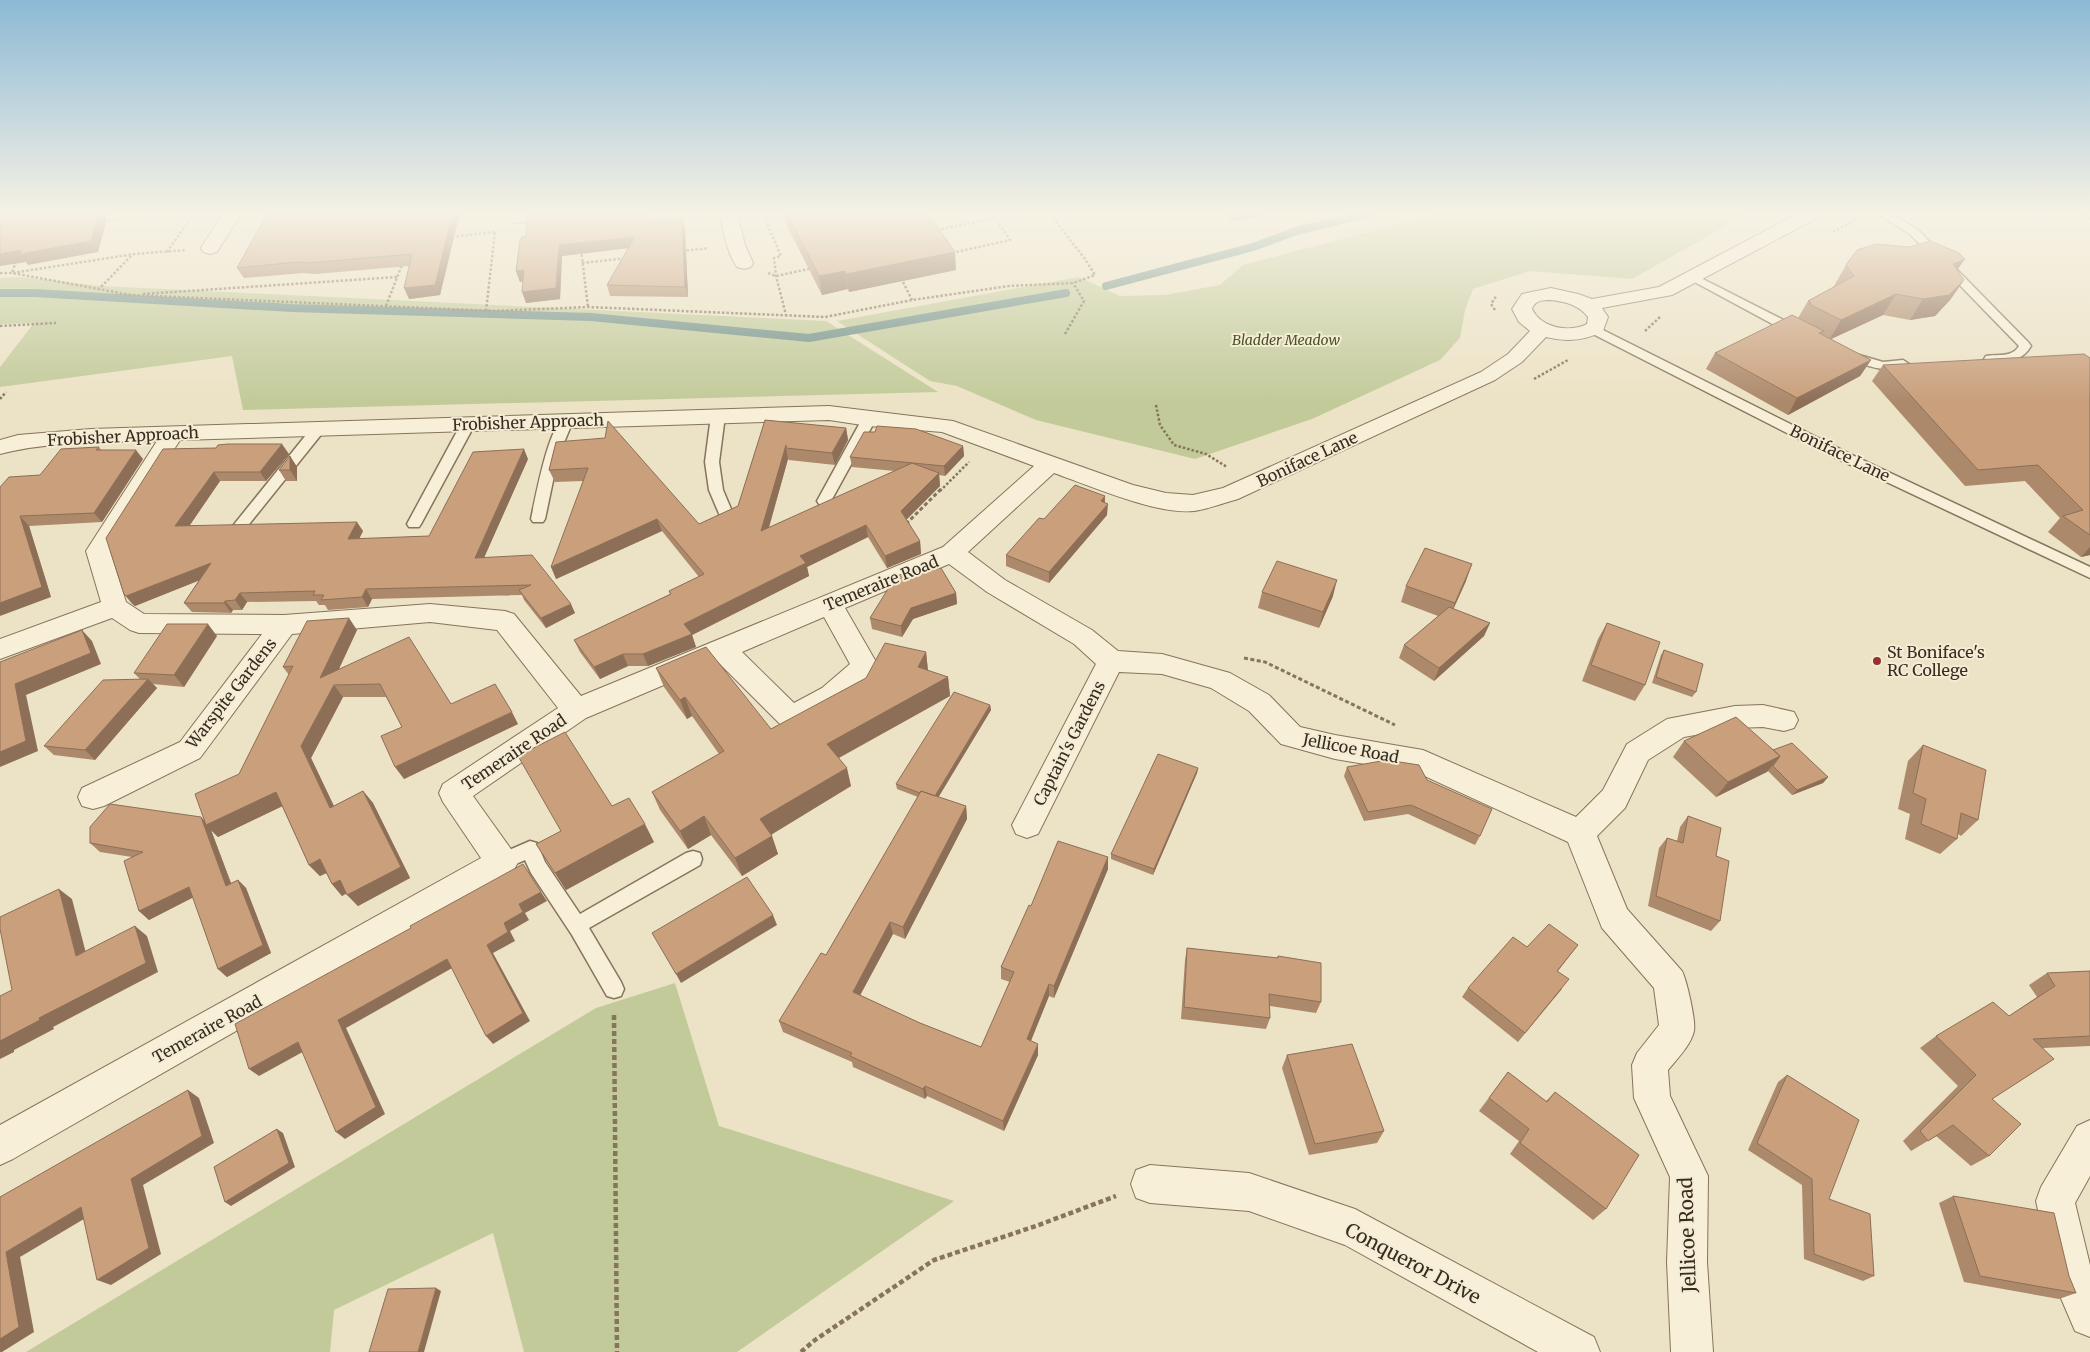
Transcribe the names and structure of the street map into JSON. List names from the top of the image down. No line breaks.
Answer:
{"streets":{"street":["Frobisher Approach","Boniface Lane","Temeraire Road","Warspite Gardens","Captain's Gardens","Jellicoe Road","Conqueror Drive"]},"crossings":[["Frobisher Approach","Boniface Lane"],["Frobisher Approach","Temeraire Road"],["Boniface Lane","Temeraire Road"],["Temeraire Road","Warspite Gardens"],["Captain's Gardens","Jellicoe Road"]],"parks":["Bladder Meadow"],"places":["St Boniface's RC College"]}
